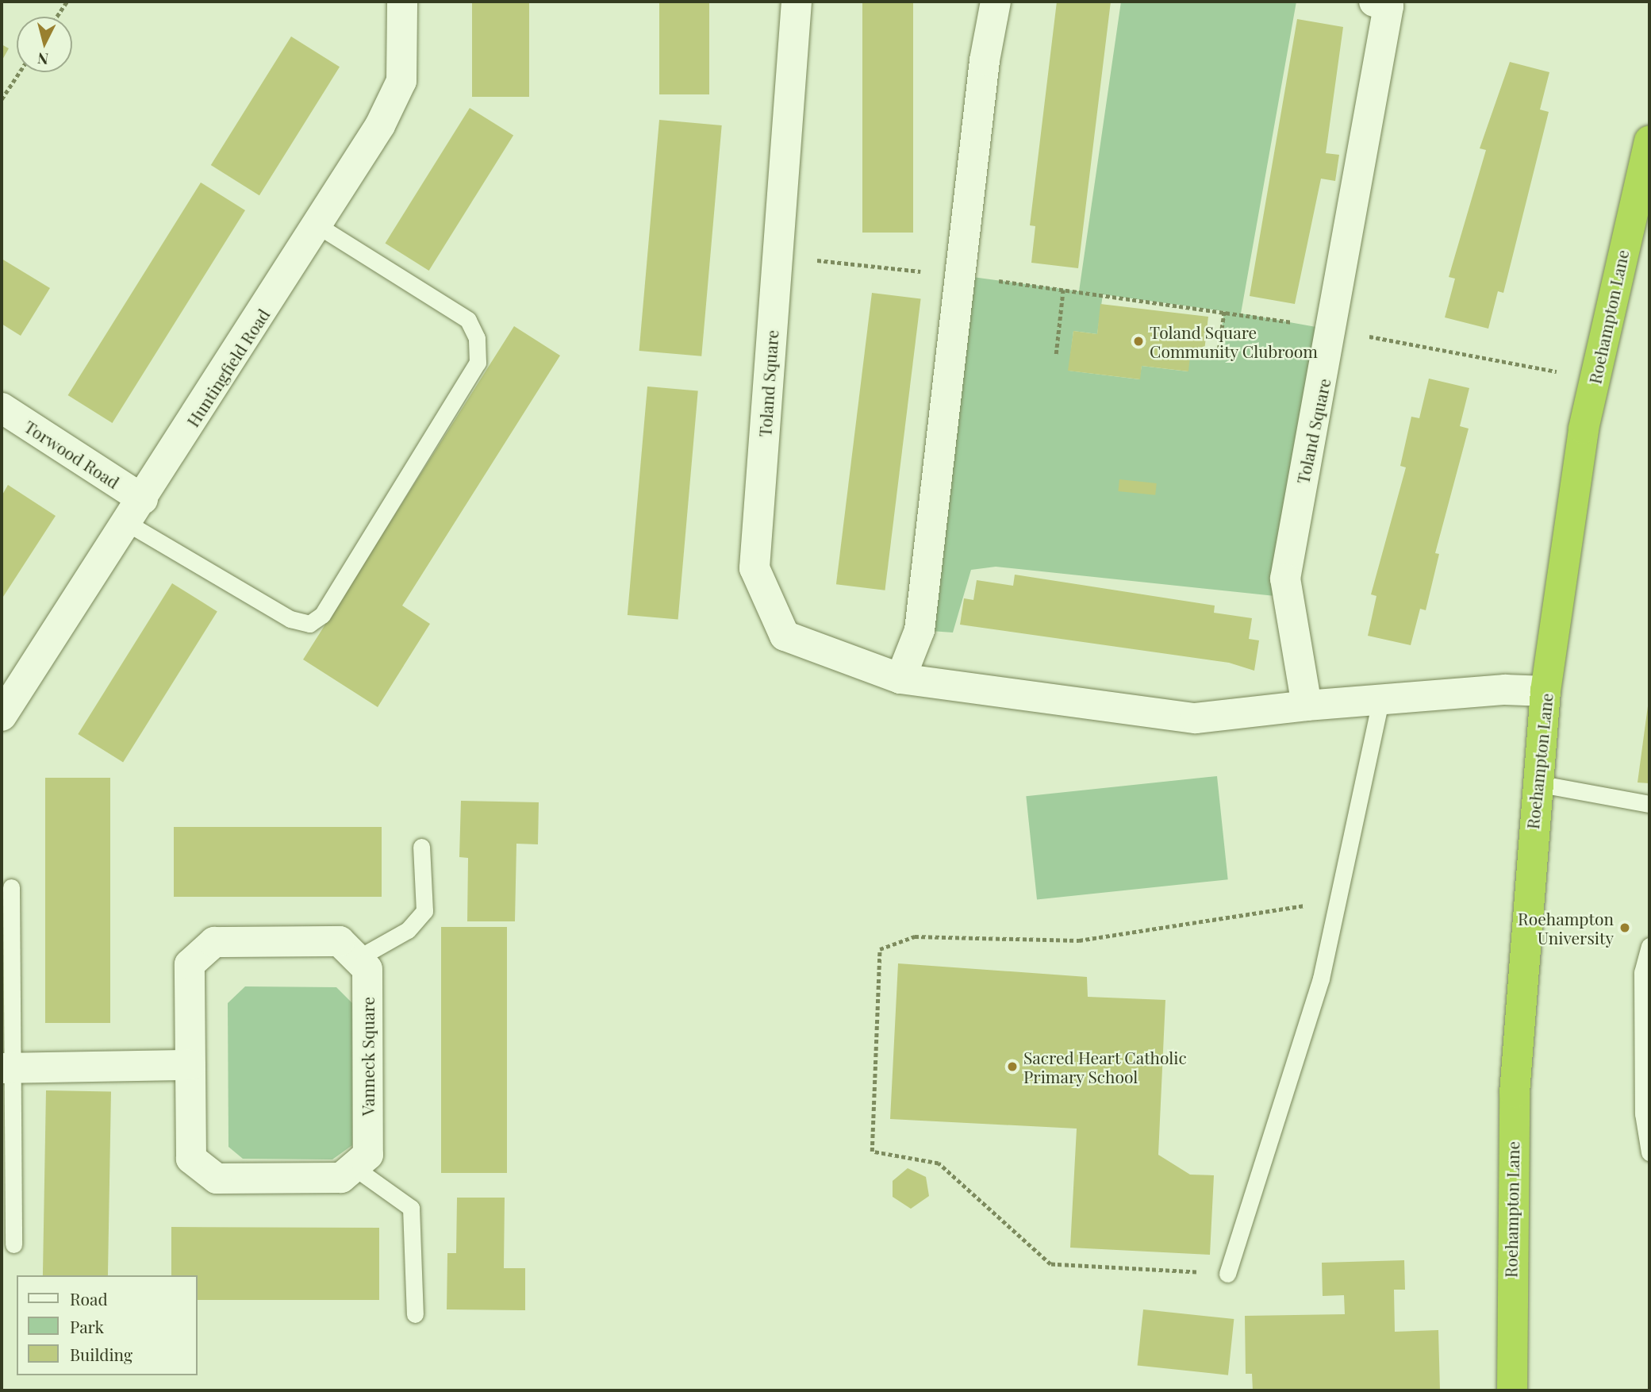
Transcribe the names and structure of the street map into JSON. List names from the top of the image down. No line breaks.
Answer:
{"streets":{"highway":["Roehampton Lane"],"street":["Huntingfield Road","Toland Square","Torwood Road","Vanneck Square"]},"crossings":[["Roehampton Lane","Toland Square"],["Huntingfield Road","Torwood Road"]],"places":["Toland Square Community Clubroom","Roehampton University","Sacred Heart Catholic Primary School"],"legend":["Road","Park","Building"],"north":"bottom"}
